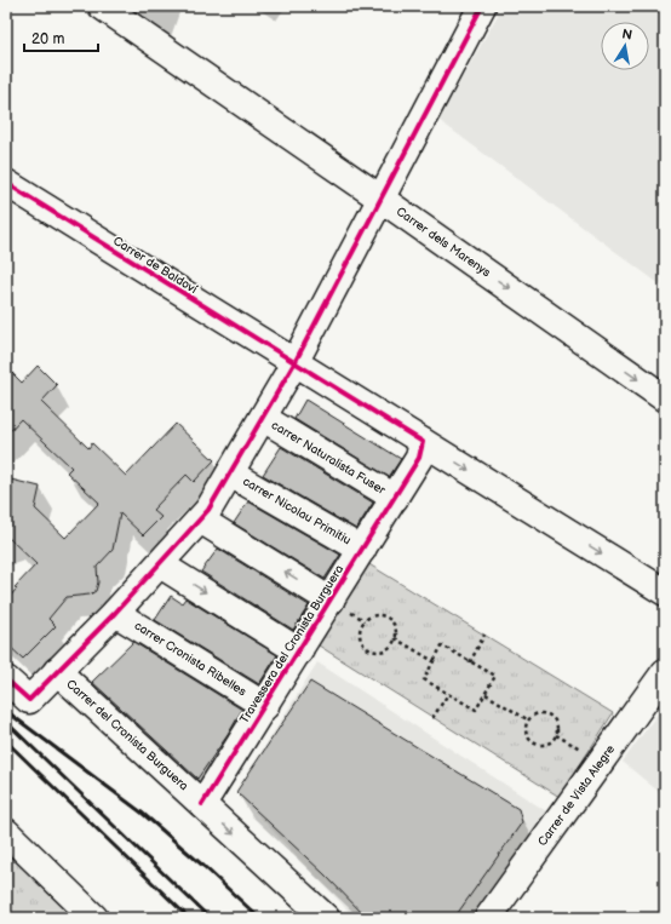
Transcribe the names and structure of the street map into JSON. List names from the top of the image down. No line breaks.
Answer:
{"streets":{"street":["Carrer dels Marenys","Carrer de Baldoví","carrer Naturalista Fuser","carrer Nicolau Primitiu","Travessera del Cronista Burguera","carrer Cronista Ribelles","Carrer del Cronista Burguera","Carrer de Vista Alegre"]},"crossings":[["Carrer de Baldoví","Travessera del Cronista Burguera"],["carrer Naturalista Fuser","Travessera del Cronista Burguera"],["carrer Nicolau Primitiu","Travessera del Cronista Burguera"],["Travessera del Cronista Burguera","carrer Cronista Ribelles"],["Travessera del Cronista Burguera","Carrer del Cronista Burguera"]],"one_way":["Carrer dels Marenys","Carrer de Baldoví","Carrer del Cronista Burguera"],"scale_bar":"20 m","north":"top"}
